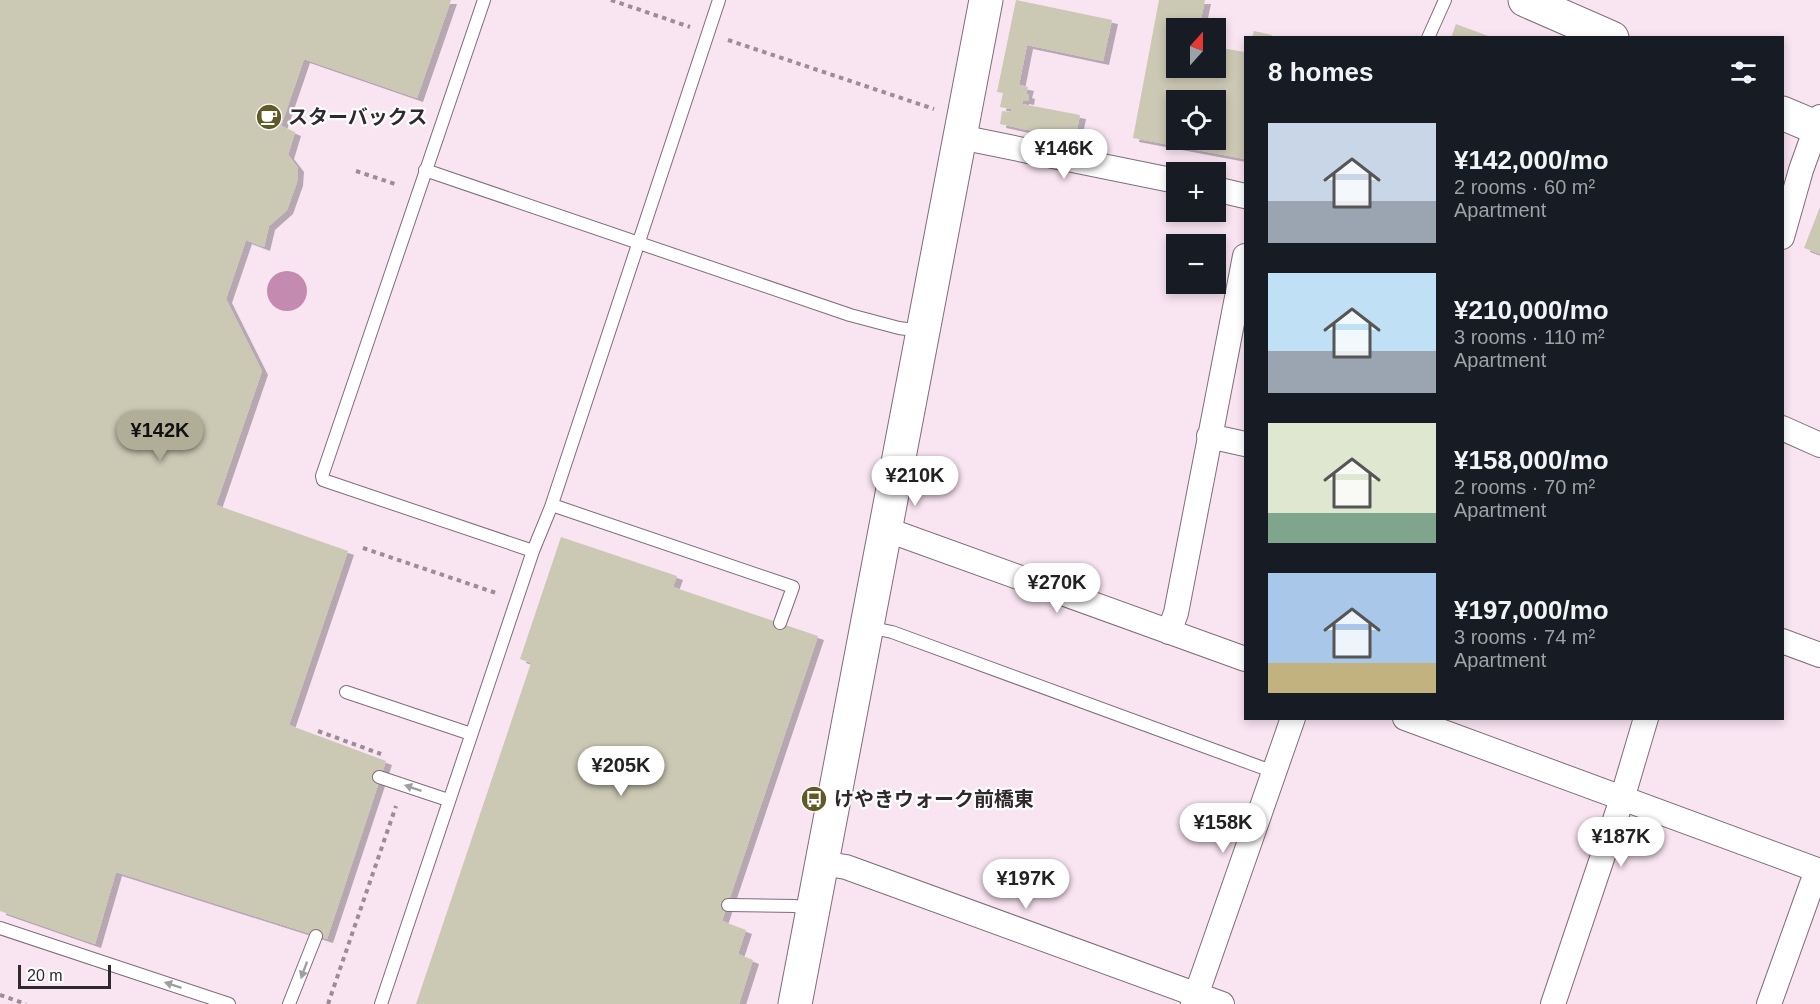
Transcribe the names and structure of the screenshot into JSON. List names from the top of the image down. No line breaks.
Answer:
{"places":{"cafe":["スターバックス"],"bus stop":["けやきウォーク前橋東"]},"scale_bar":"20 m","north":"top","page":{"map_buttons":["+","−"],"heading":"8 homes","list":[{"name":"¥142,000/mo","note":"2 rooms · 60 m² · Apartment"},{"name":"¥210,000/mo","note":"3 rooms · 110 m² · Apartment"},{"name":"¥158,000/mo","note":"2 rooms · 70 m² · Apartment"},{"name":"¥197,000/mo","note":"3 rooms · 74 m² · Apartment"}],"price":["¥146K","¥142K","¥210K","¥270K","¥205K","¥158K","¥187K","¥197K"],"scale":"20 m"}}
